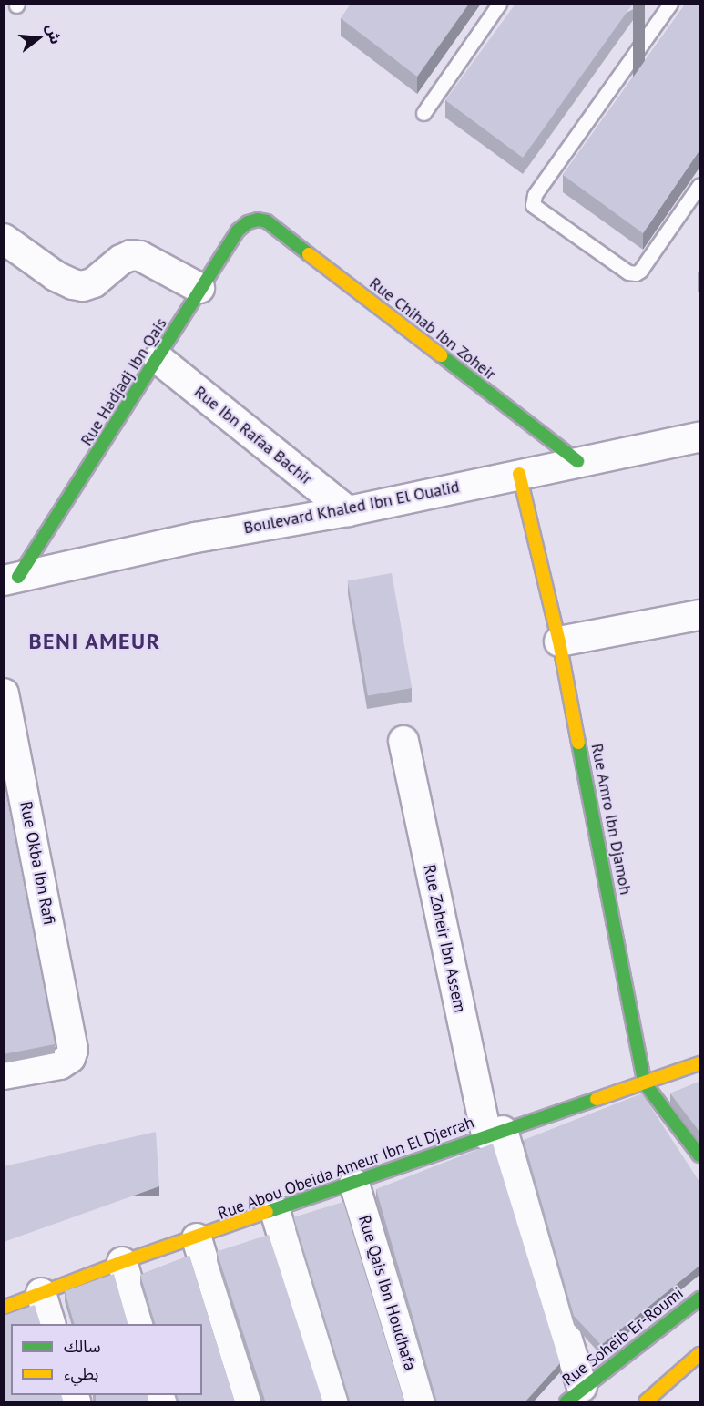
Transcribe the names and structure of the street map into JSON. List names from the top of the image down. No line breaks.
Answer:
{"streets":{"main road":["Rue Chihab Ibn Zoheir","Rue Hadjadj Ibn Qais","Rue Amro Ibn Djamoh","Rue Abou Obeida Ameur Ibn El Djerrah","Rue Soheib Er-Roumi"],"street":["Rue Ibn Rafaa Bachir","Boulevard Khaled Ibn El Oualid","Rue Okba Ibn Rafi","Rue Zoheir Ibn Assem","Rue Qais Ibn Houdhafa"]},"crossings":[["Rue Chihab Ibn Zoheir","Rue Hadjadj Ibn Qais"],["Rue Chihab Ibn Zoheir","Boulevard Khaled Ibn El Oualid"],["Rue Hadjadj Ibn Qais","Rue Ibn Rafaa Bachir"],["Rue Hadjadj Ibn Qais","Boulevard Khaled Ibn El Oualid"],["Rue Ibn Rafaa Bachir","Boulevard Khaled Ibn El Oualid"],["Boulevard Khaled Ibn El Oualid","Rue Amro Ibn Djamoh"],["Rue Amro Ibn Djamoh","Rue Abou Obeida Ameur Ibn El Djerrah"],["Rue Zoheir Ibn Assem","Rue Abou Obeida Ameur Ibn El Djerrah"],["Rue Zoheir Ibn Assem","Rue Soheib Er-Roumi"],["Rue Abou Obeida Ameur Ibn El Djerrah","Rue Qais Ibn Houdhafa"]],"districts":["BENI AMEUR"],"legend":["سالك","بطيء"],"north":"right"}
